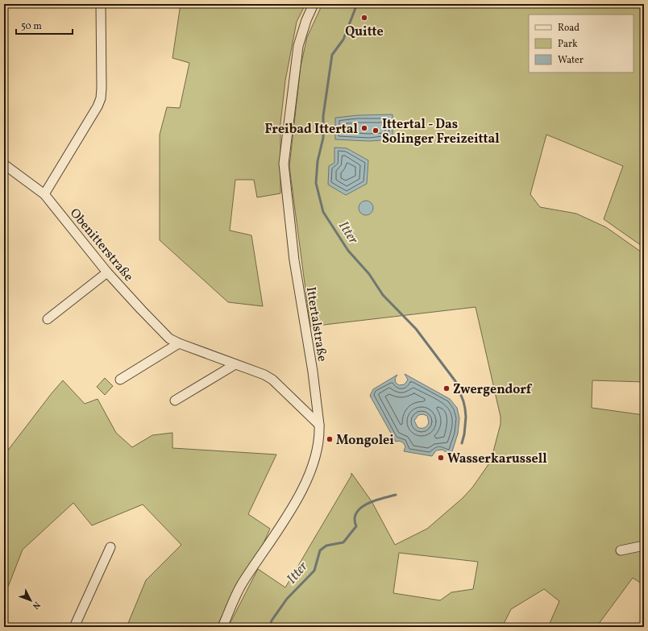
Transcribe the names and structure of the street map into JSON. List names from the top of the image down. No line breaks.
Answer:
{"streets":{"street":["Obenitterstraße","Ittertalstraße"]},"crossings":[["Obenitterstraße","Ittertalstraße"]],"water":["Itter"],"places":["Quitte","Freibad Ittertal","Ittertal - Das Solinger Freizeittal","Zwergendorf","Mongolei","Wasserkarussell"],"legend":["Road","Park","Water"],"scale_bar":"50 m","north":"bottom right"}
